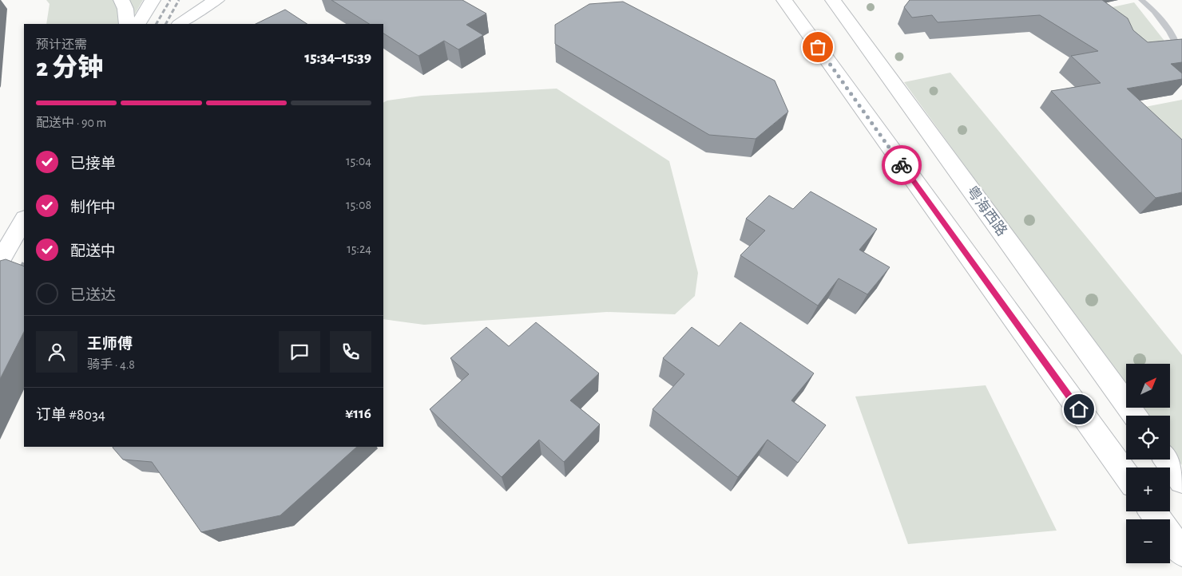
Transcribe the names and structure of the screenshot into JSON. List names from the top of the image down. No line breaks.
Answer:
{"streets":{"main road":["粤海西路"]},"north":"top right","page":{"heading":["2 分钟","预计还需","15:34–15:39"],"panel":["王师傅","骑手 · 4.8","订单 #8034","¥116"],"bar":"配送中 · 90 m","list":[["已接单","15:04"],["制作中","15:08"],["配送中","15:24"],"已送达"],"map_buttons":["+","−"]}}
